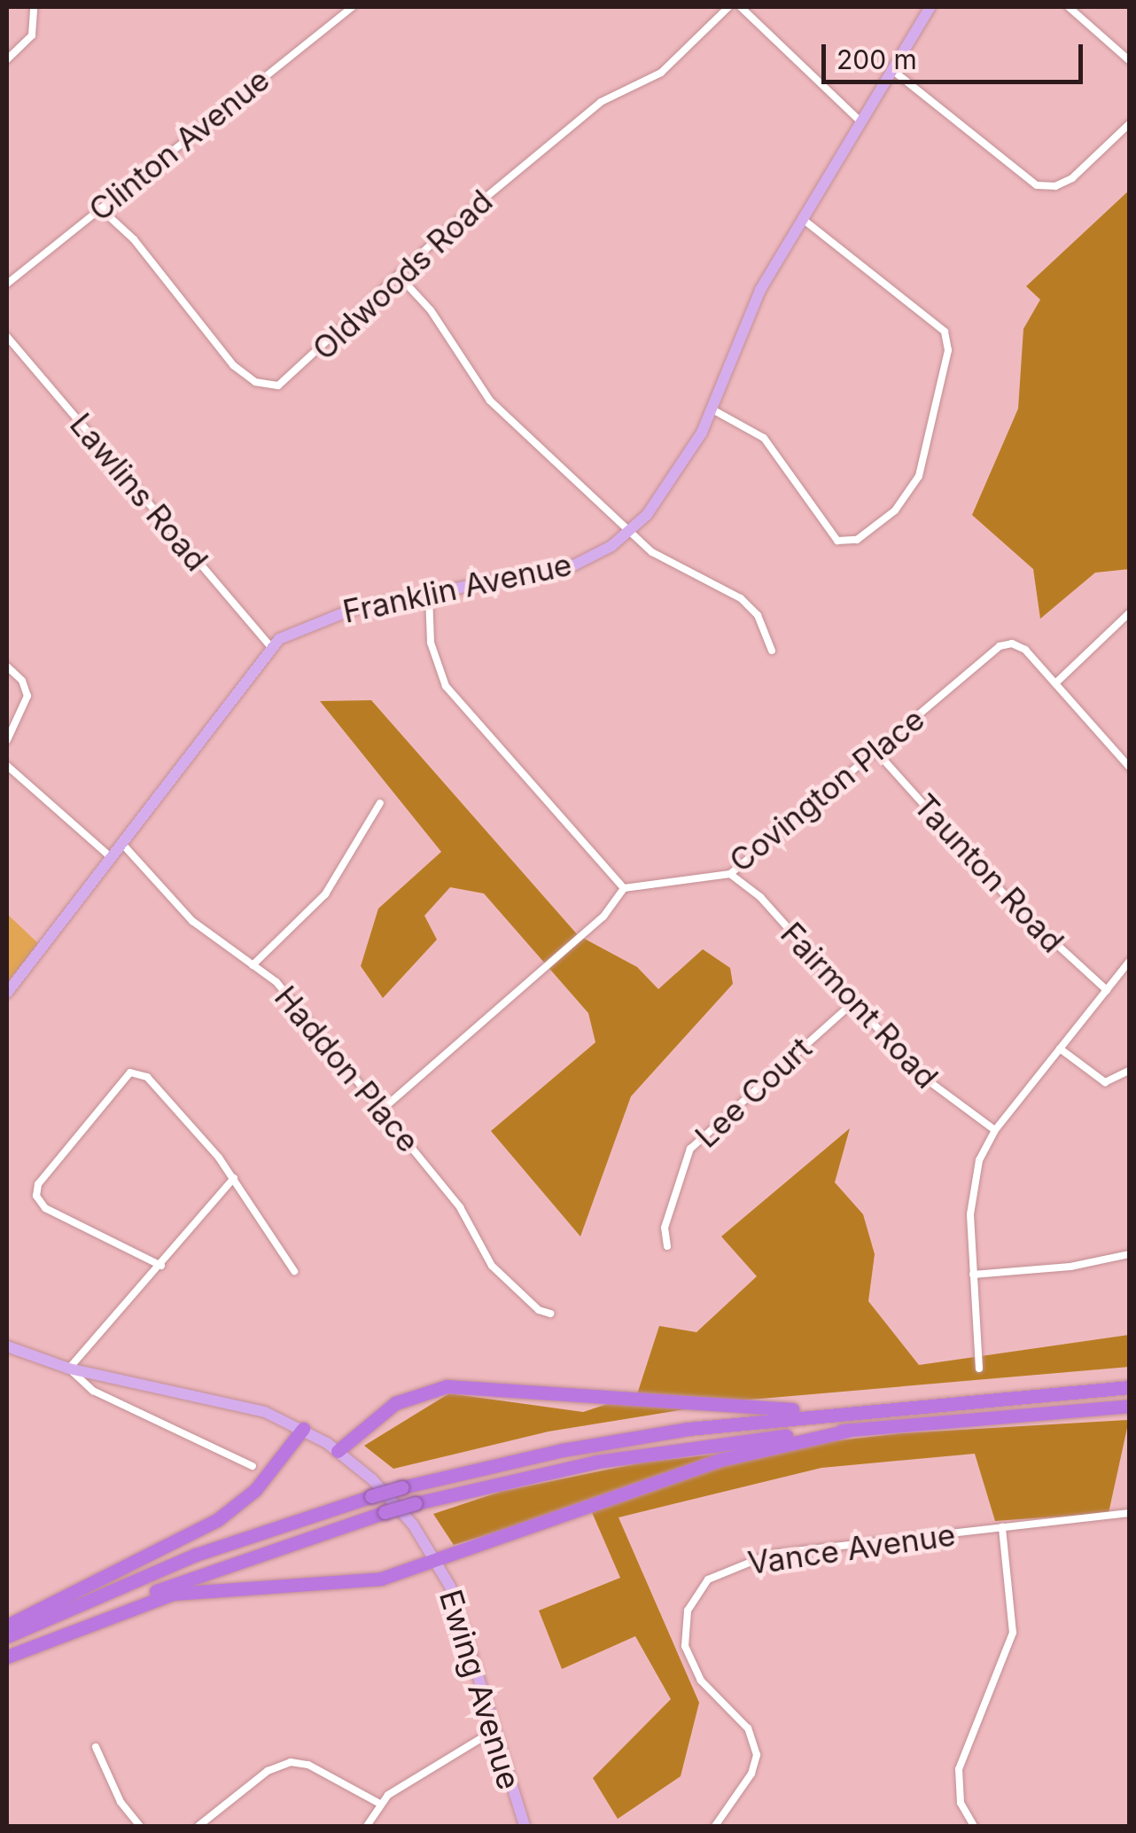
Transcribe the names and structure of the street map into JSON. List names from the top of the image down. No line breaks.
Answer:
{"streets":{"main road":["Franklin Avenue","Ewing Avenue"],"street":["Clinton Avenue","Oldwoods Road","Lawlins Road","Covington Place","Taunton Road","Fairmont Road","Haddon Place","Lee Court","Vance Avenue"]},"crossings":[["Clinton Avenue","Oldwoods Road"],["Lawlins Road","Franklin Avenue"],["Franklin Avenue","Haddon Place"],["Covington Place","Taunton Road"],["Covington Place","Fairmont Road"],["Fairmont Road","Lee Court"]],"scale_bar":"200 m"}
